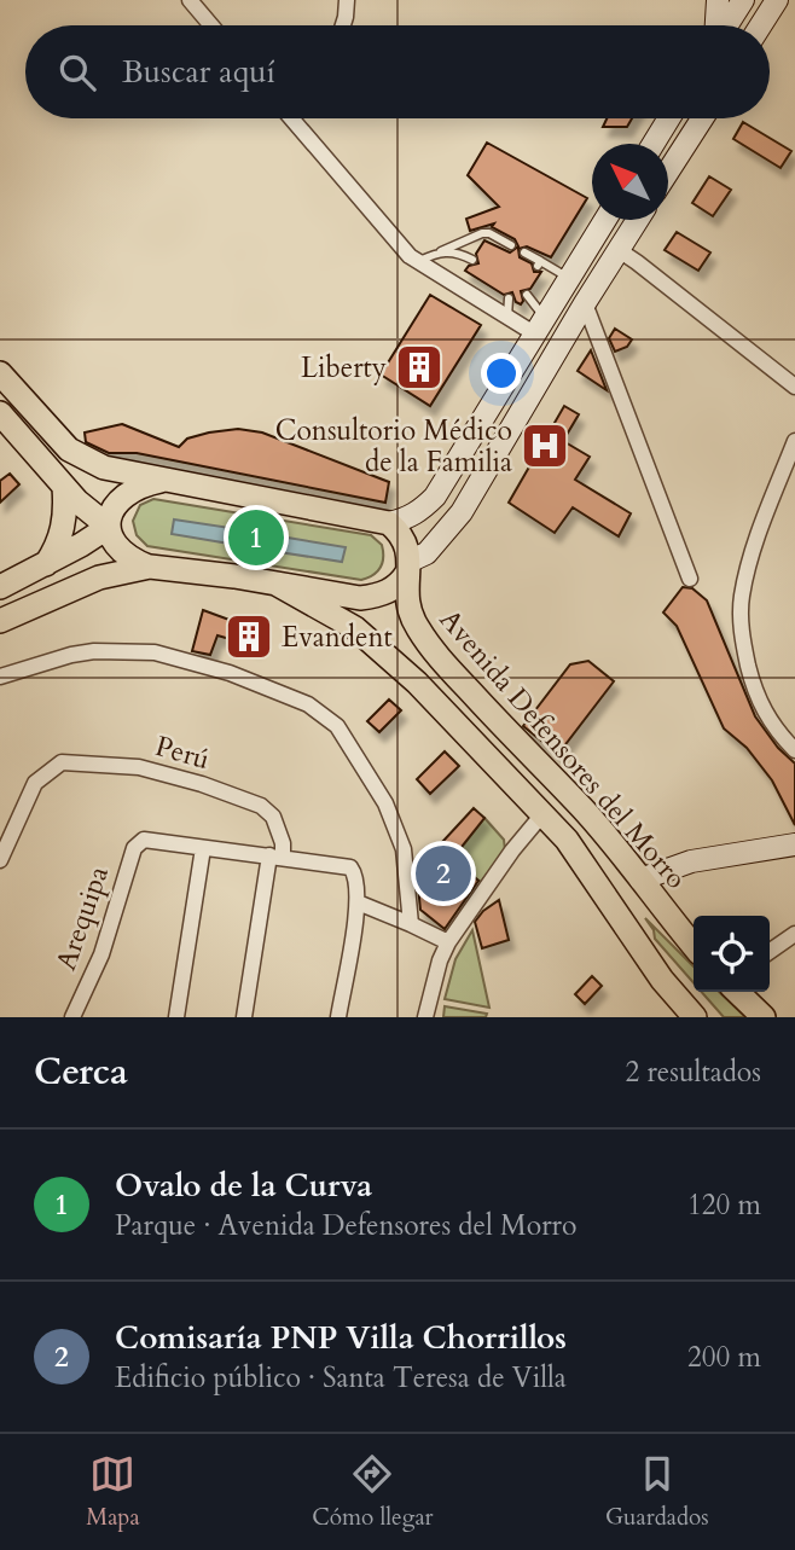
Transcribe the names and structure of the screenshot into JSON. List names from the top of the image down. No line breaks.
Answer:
{"streets":{"main road":["Avenida Defensores del Morro"],"street":["Perú","Arequipa"]},"places":{"building":["Liberty","Evandent"],"hospital":["Consultorio Médico de la Familia"]},"north":"top left","page":{"search":"Buscar aquí","pins":["1","2"],"heading":["Cerca","2 resultados"],"list":[{"mark":"1","name":"Ovalo de la Curva","note":"Parque · Avenida Defensores del Morro","value":"120 m"},{"mark":"2","name":"Comisaría PNP Villa Chorrillos","note":"Edificio público · Santa Teresa de Villa","value":"200 m"}],"nav":["Mapa","Cómo llegar","Guardados"]}}
